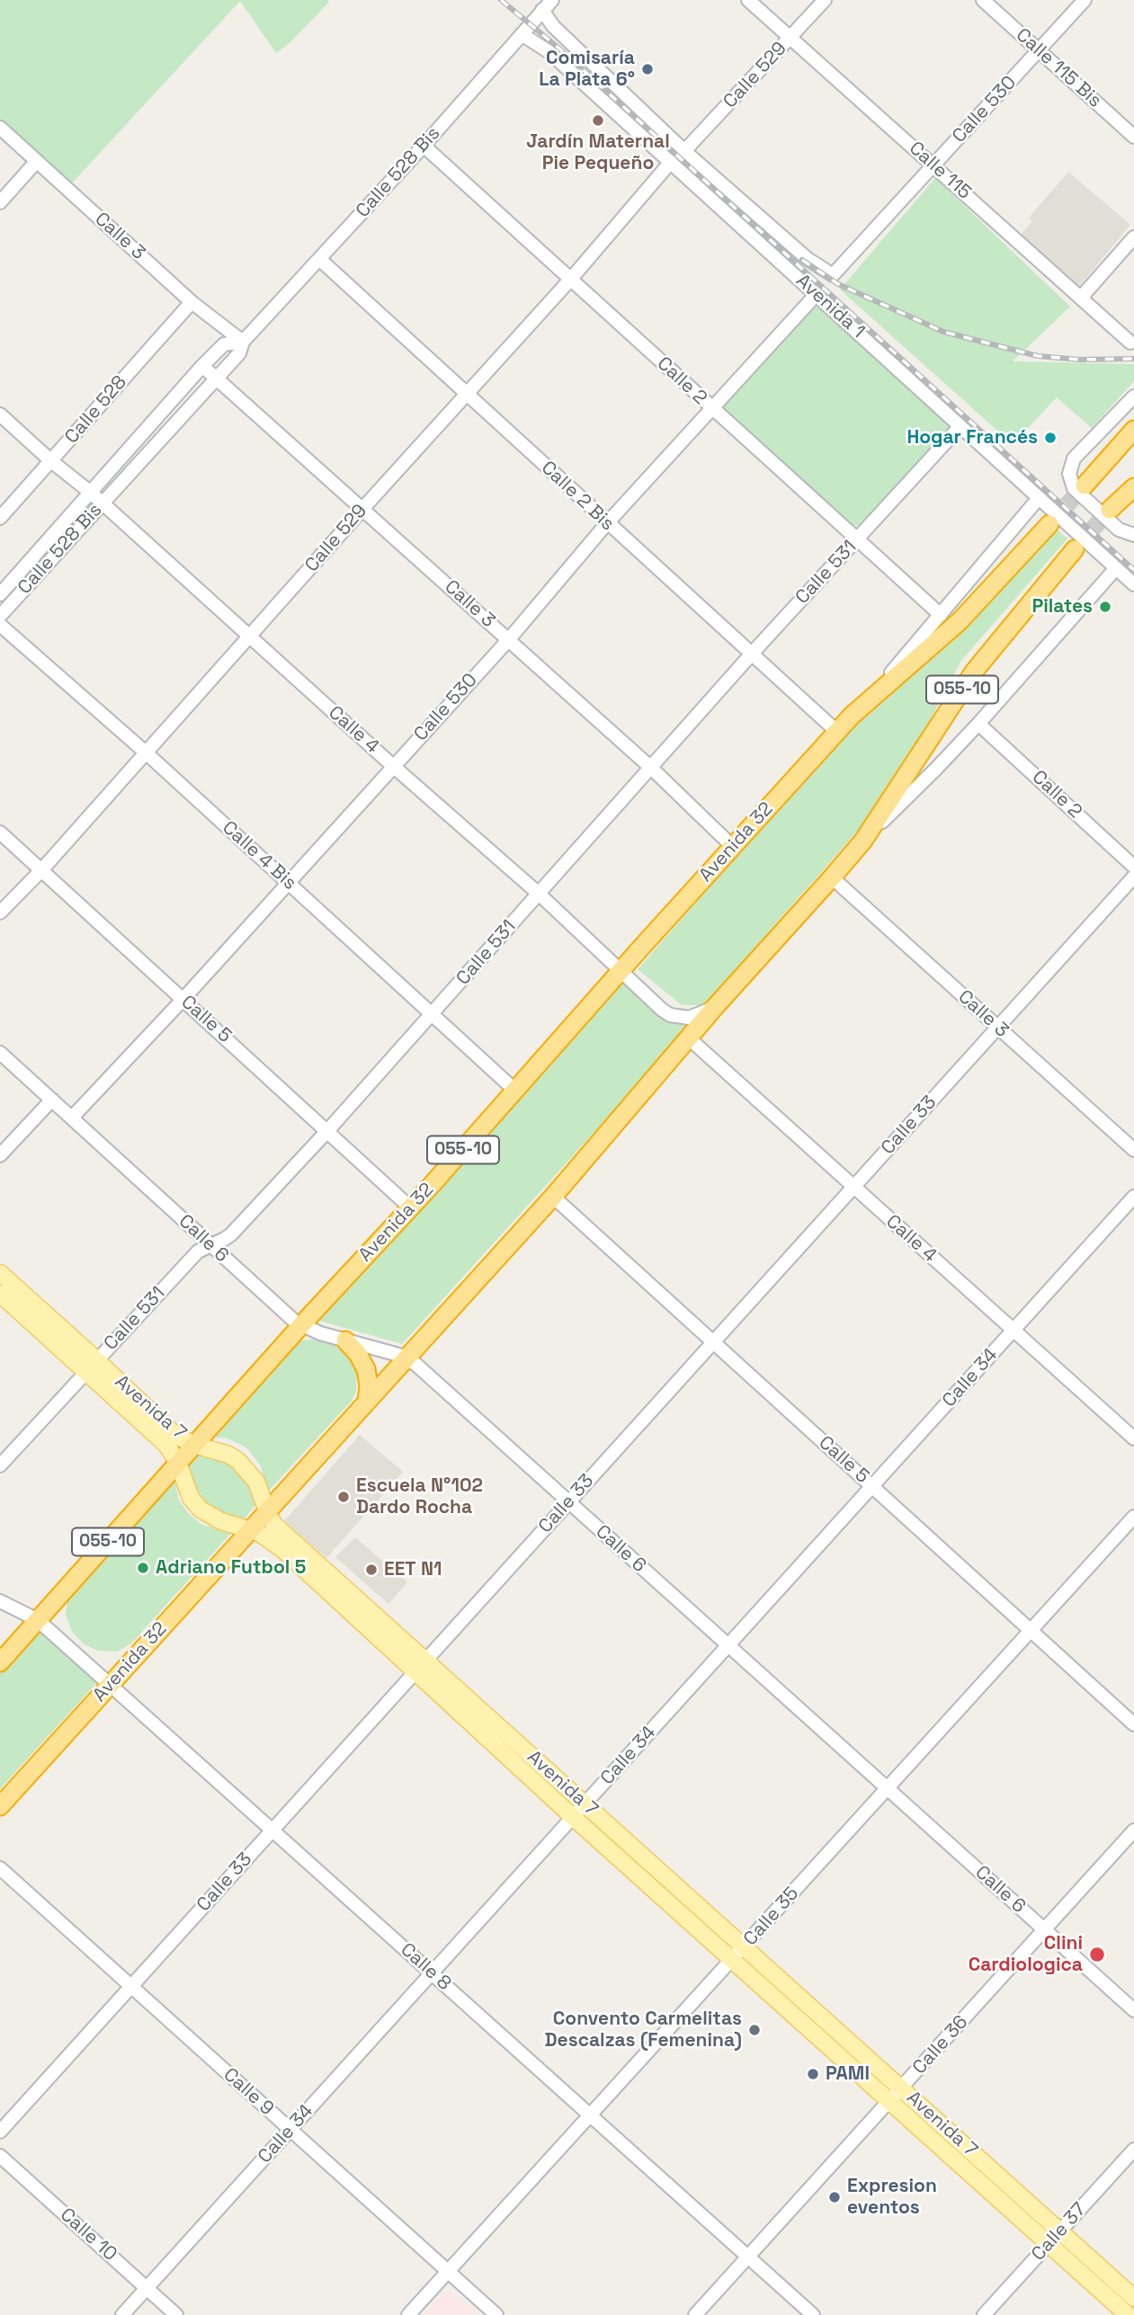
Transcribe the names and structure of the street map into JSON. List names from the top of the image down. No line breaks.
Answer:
{"streets":{"highway":["055-10","Avenida 32"],"main road":["Avenida 7"],"street":["Calle 115 Bis","Calle 529","Calle 530","Calle 115","Calle 528 Bis","Calle 3","Avenida 1","Calle 2","Calle 528","Calle 2 Bis","Calle 531","Calle 4","Calle 4 Bis","Calle 5","Calle 33","Calle 6","Calle 34","Calle 35","Calle 8","Calle 36","Calle 9","Calle 37","Calle 10"]},"crossings":[["Calle 115 Bis","Calle 530"],["Calle 529","Calle 115"],["Calle 529","Calle 3"],["Calle 529","Avenida 1"],["Calle 529","Calle 2"],["Calle 529","Calle 2 Bis"],["Calle 529","Calle 4"],["Calle 529","Calle 4 Bis"],["Calle 529","Calle 5"],["Calle 530","Calle 115"],["Calle 530","Calle 3"],["Calle 530","Avenida 1"],["Calle 530","Calle 2"],["Calle 530","Calle 2 Bis"],["Calle 530","Calle 4"],["Calle 530","Calle 4 Bis"],["Calle 530","Calle 5"],["Calle 530","Calle 6"],["Calle 528 Bis","Calle 3"],["Calle 528 Bis","Avenida 1"],["Calle 528 Bis","Calle 2"],["Calle 528 Bis","Calle 2 Bis"],["Calle 528 Bis","Calle 4"],["Calle 3","Calle 528"],["Calle 3","Calle 531"],["Calle 3","Avenida 32"],["Calle 3","Calle 33"],["Avenida 1","Calle 531"],["Avenida 1","Avenida 32"],["Calle 2","Calle 531"],["Calle 2","Avenida 32"],["Calle 528","Calle 4"],["Calle 2 Bis","Calle 531"],["Calle 2 Bis","Avenida 32"],["Calle 531","Calle 4"],["Calle 531","Calle 4 Bis"],["Calle 531","Calle 5"],["Calle 531","Calle 6"],["Calle 531","Avenida 7"],["Calle 4","Avenida 32"],["Calle 4","Calle 33"],["Calle 4","Calle 34"],["Avenida 32","Calle 4 Bis"],["Avenida 32","Calle 5"],["Avenida 32","Calle 6"],["Avenida 32","Avenida 7"],["Avenida 32","Calle 8"],["Calle 5","Calle 33"],["Calle 5","Calle 34"],["Calle 5","Calle 35"],["Calle 33","Calle 6"],["Calle 33","Avenida 7"],["Calle 33","Calle 8"],["Calle 33","Calle 9"],["Calle 6","Calle 34"],["Calle 6","Calle 35"],["Calle 6","Calle 36"],["Calle 34","Avenida 7"],["Calle 34","Calle 8"],["Calle 34","Calle 9"],["Calle 34","Calle 10"],["Avenida 7","Calle 35"],["Avenida 7","Calle 36"],["Avenida 7","Calle 37"],["Calle 35","Calle 8"],["Calle 35","Calle 9"],["Calle 8","Calle 36"]],"places":["Comisaría La Plata 6°","Jardín Maternal Pie Pequeño","Hogar Francés","Pilates","Escuela N°102 Dardo Rocha","Adriano Futbol 5","EET N1","Clini Cardiologica","Convento Carmelitas Descalzas (Femenina)","PAMI","Expresion eventos"]}
